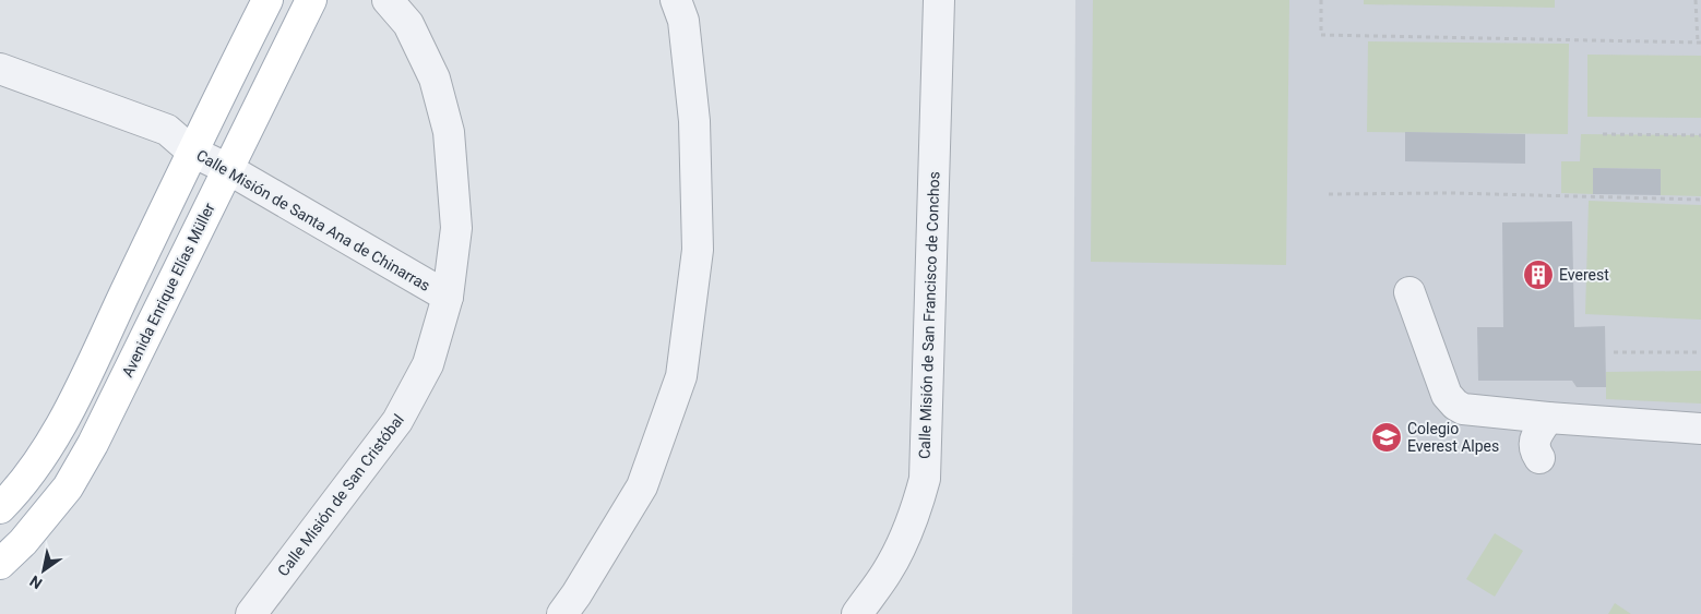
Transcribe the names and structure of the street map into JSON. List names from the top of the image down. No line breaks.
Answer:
{"streets":{"main road":["Avenida Enrique Elías Müller"],"street":["Calle Misión de Santa Ana de Chinarras","Calle Misión de San Francisco de Conchos","Calle Misión de San Cristóbal"]},"crossings":[["Calle Misión de Santa Ana de Chinarras","Avenida Enrique Elías Müller"],["Calle Misión de Santa Ana de Chinarras","Calle Misión de San Cristóbal"]],"places":{"building":["Everest"],"school or university":["Colegio Everest Alpes"]},"north":"bottom left"}
